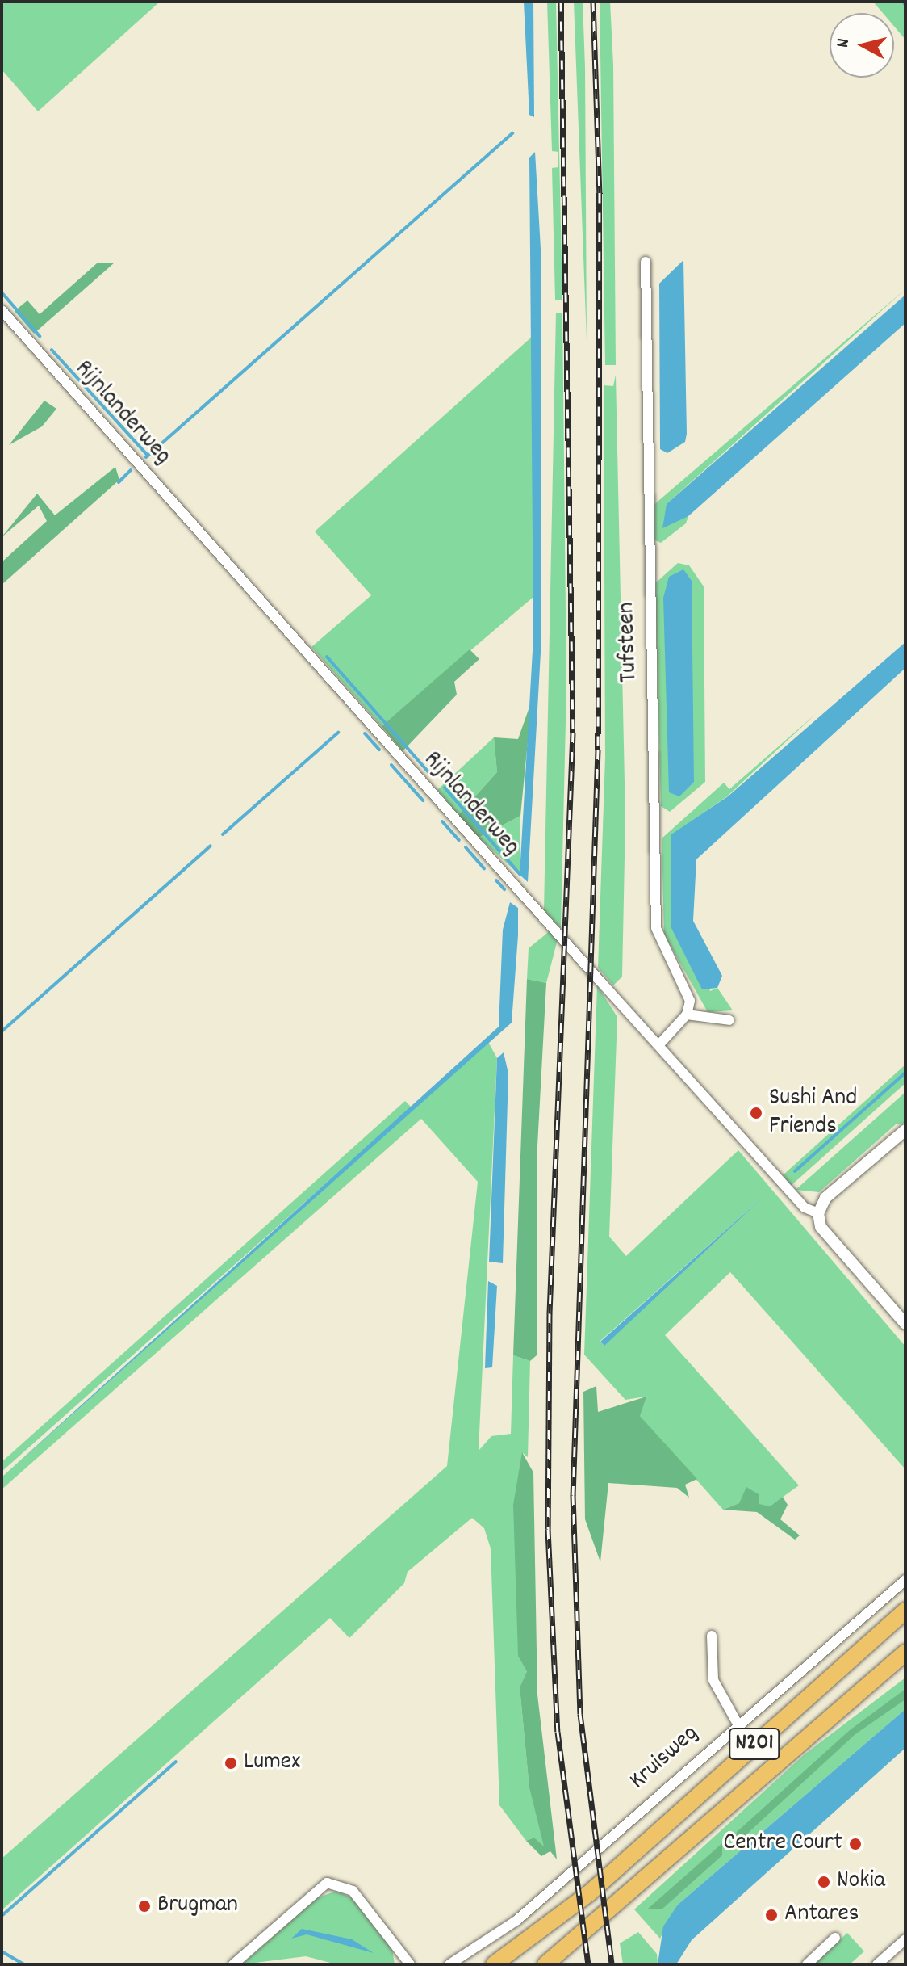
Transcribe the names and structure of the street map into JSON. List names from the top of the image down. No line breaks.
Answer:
{"streets":{"highway":["N201","Kruisweg"],"street":["Rijnlanderweg","Tufsteen"]},"places":["Sushi And Friends","Lumex","Centre Court","Nokia","Brugman","Antares"],"north":"left"}
